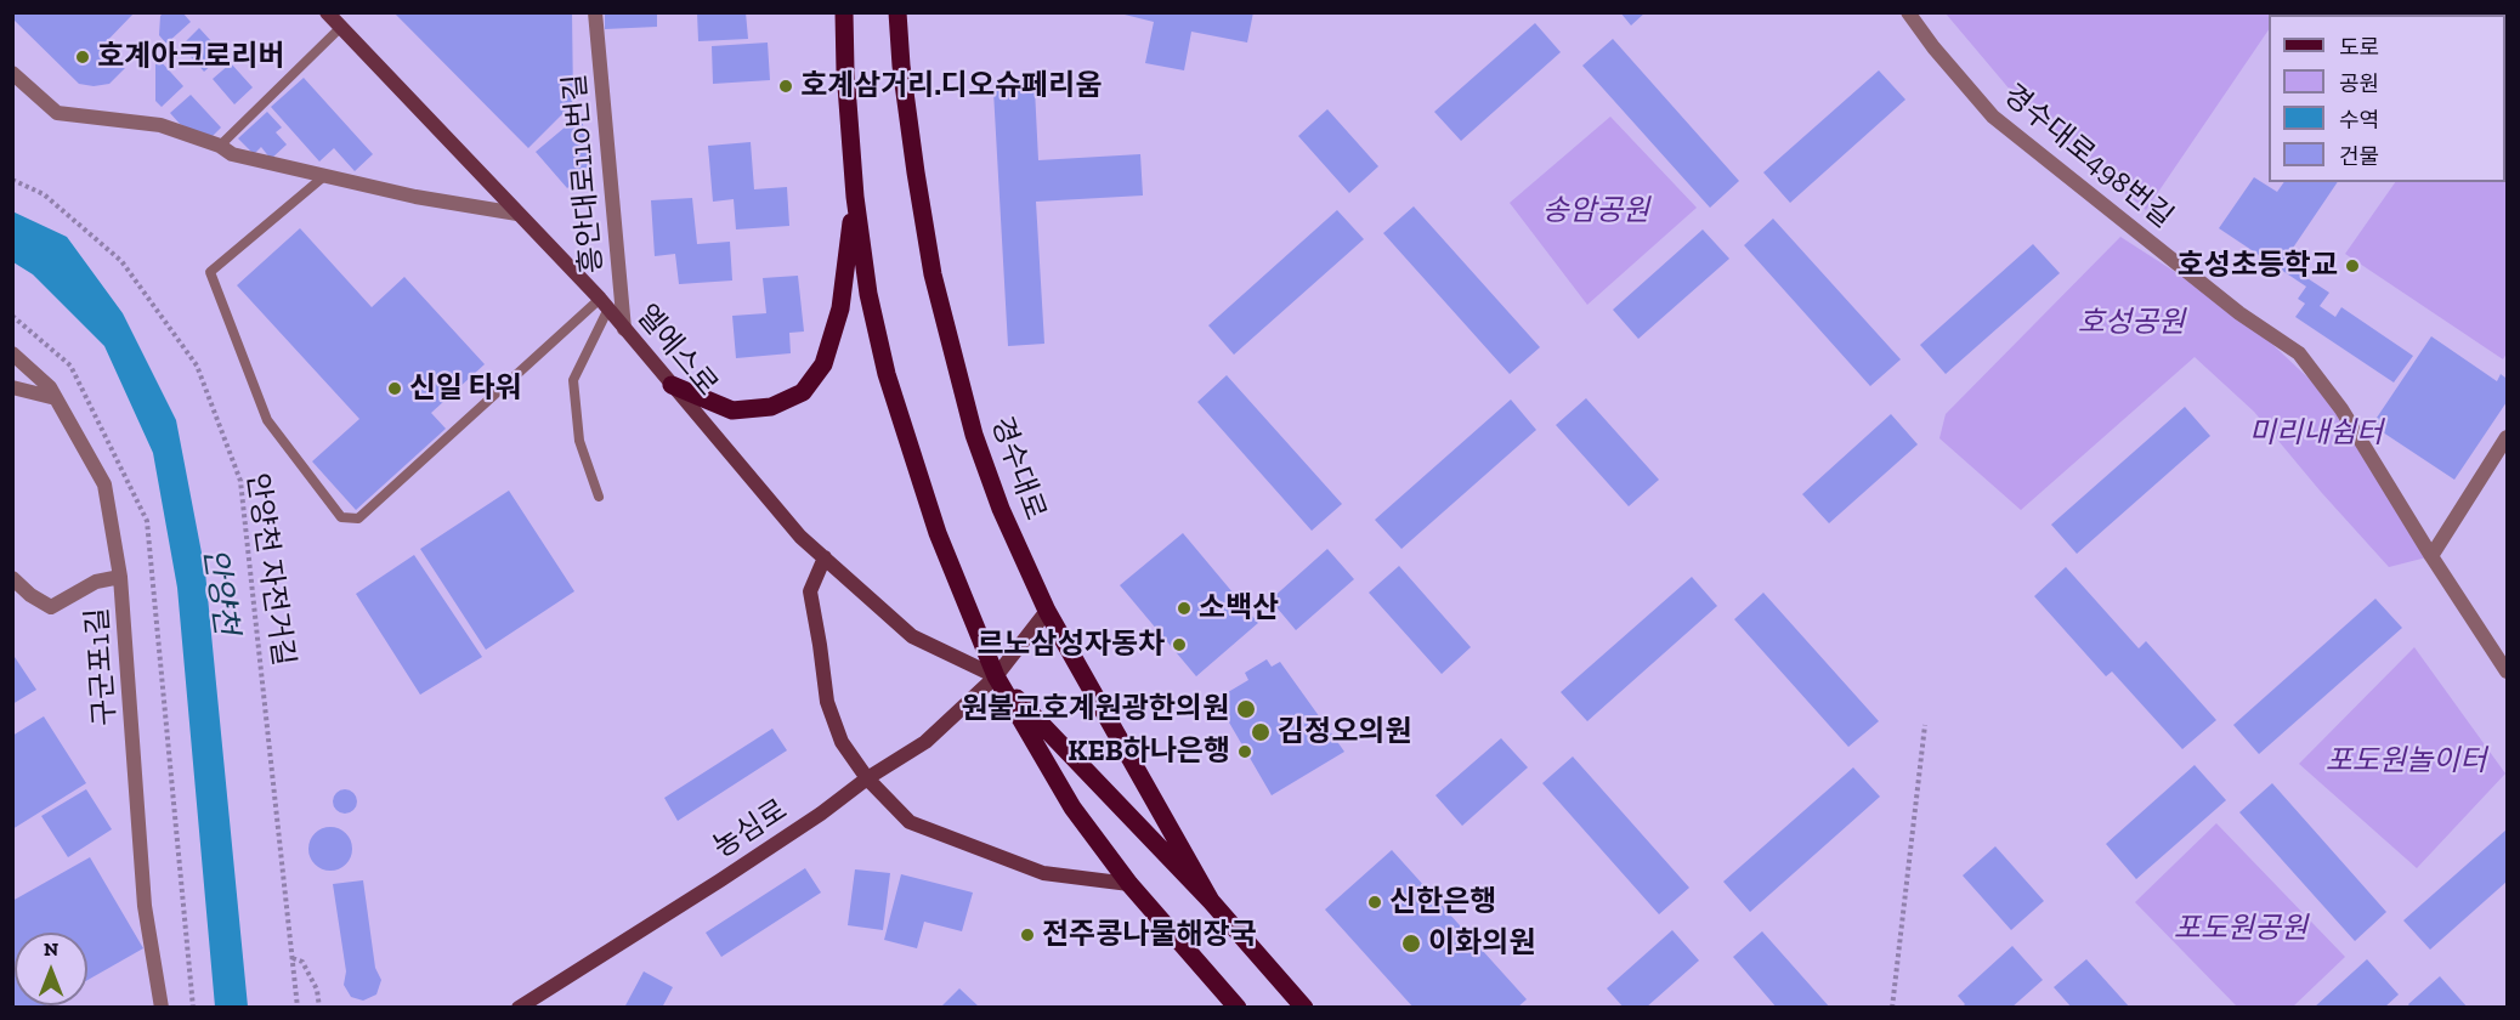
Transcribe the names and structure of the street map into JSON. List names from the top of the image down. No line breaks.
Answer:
{"streets":{"main road":["경수대로"],"street":["경수대로498번길","흥안대로110번길","엘에스로","구군포1길","농심로"],"path":["안양천 자전거길"]},"crossings":[["흥안대로110번길","엘에스로"],["엘에스로","경수대로"],["엘에스로","농심로"],["경수대로","농심로"]],"water":["안양천"],"parks":["송암공원","호성공원","미리내쉼터","포도원놀이터","포도원공원"],"places":["호계아크로리버","호계삼거리.디오슈페리움","호성초등학교","신일 타워","소백산","르노삼성자동차","원불교호계원광한의원","김정오의원","KEB하나은행","신한은행","전주콩나물해장국","이화의원"],"legend":["도로","공원","수역","건물"],"north":"top"}
